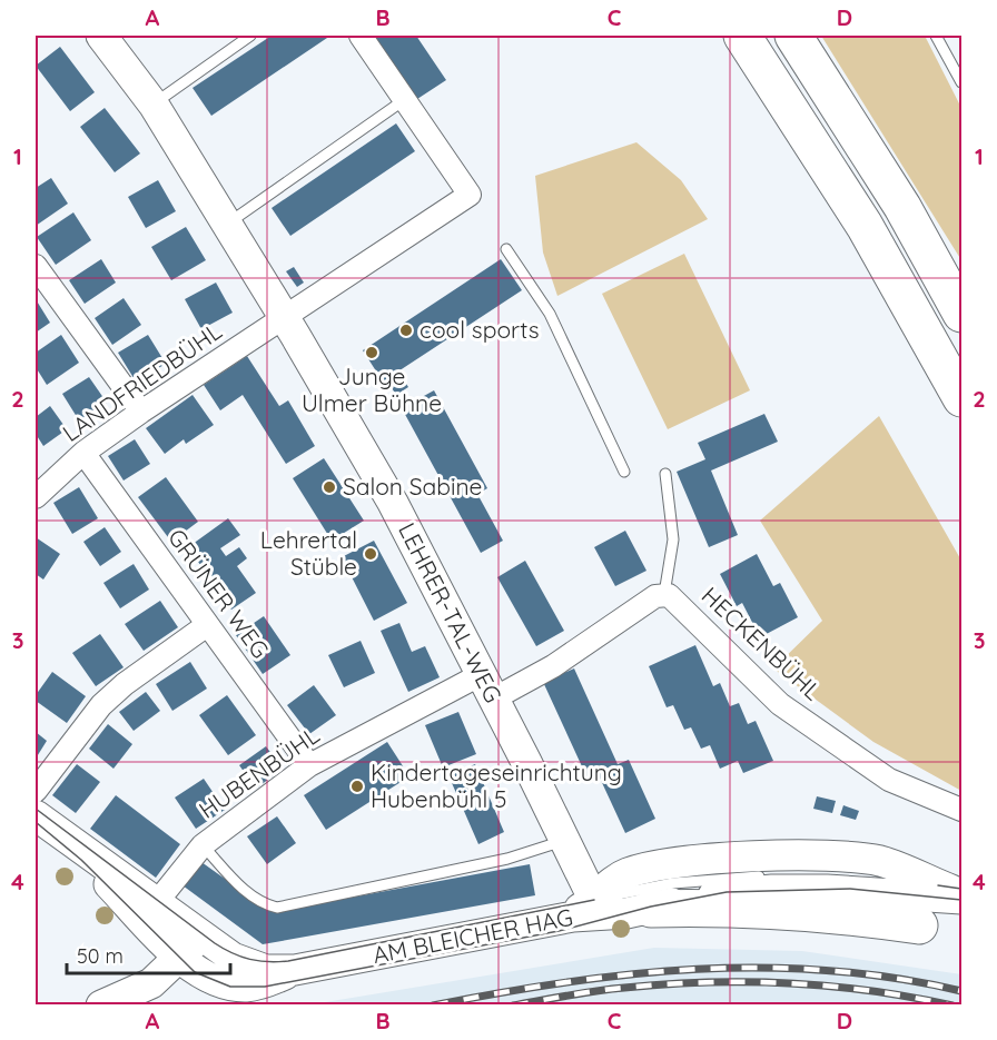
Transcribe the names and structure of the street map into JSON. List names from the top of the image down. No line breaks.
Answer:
{"streets":{"street":["LANDFRIEDBÜHL","GRÜNER WEG","LEHRER-TAL-WEG","HECKENBÜHL","HUBENBÜHL","AM BLEICHER HAG"]},"crossings":[["LANDFRIEDBÜHL","GRÜNER WEG"],["LANDFRIEDBÜHL","LEHRER-TAL-WEG"],["GRÜNER WEG","HUBENBÜHL"],["LEHRER-TAL-WEG","HECKENBÜHL"],["LEHRER-TAL-WEG","HUBENBÜHL"],["LEHRER-TAL-WEG","AM BLEICHER HAG"],["HECKENBÜHL","HUBENBÜHL"],["HUBENBÜHL","AM BLEICHER HAG"]],"places":["cool sports","Junge Ulmer Bühne","Salon Sabine","Lehrertal Stüble","Kindertageseinrichtung Hubenbühl 5"],"scale_bar":"50 m","grid":{"columns":["A","B","C","D"],"rows":["1","2","3","4"]}}
